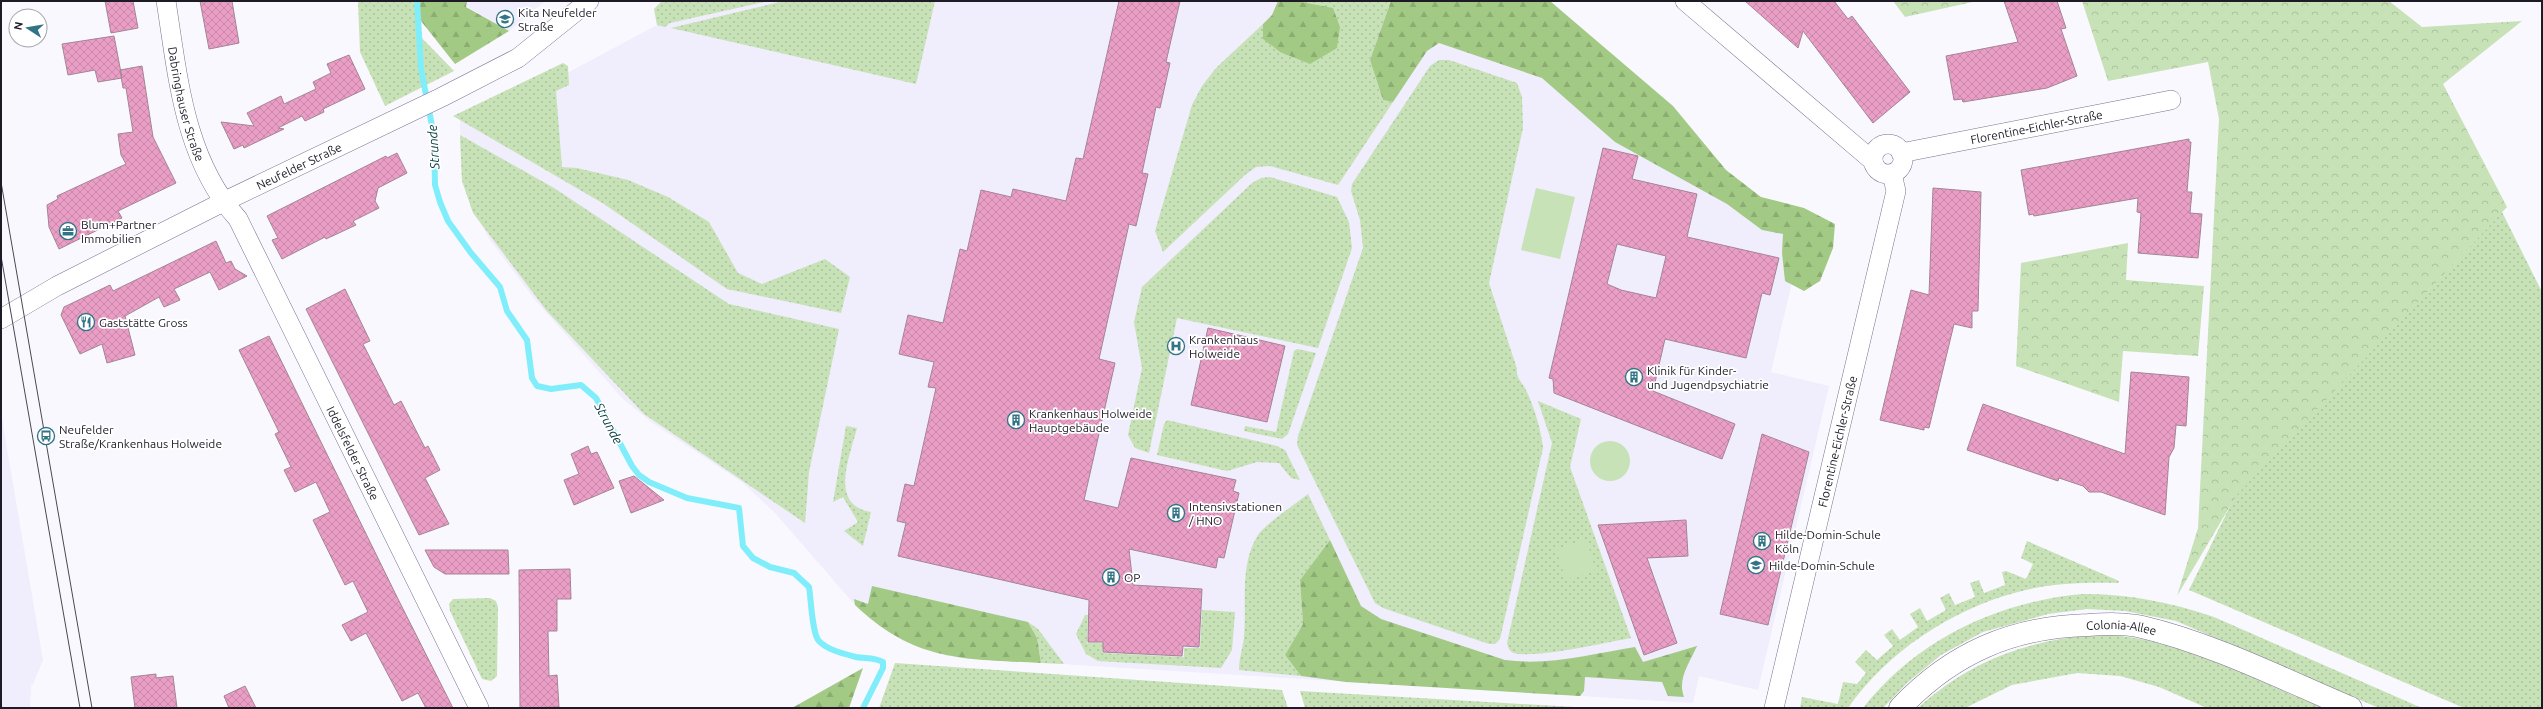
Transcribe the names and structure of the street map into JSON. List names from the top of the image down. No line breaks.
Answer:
{"streets":{"main road":["Colonia-Allee"],"street":["Dabringhauser Straße","Florentine-Eichler-Straße","Neufelder Straße","Iddelsfelder Straße"]},"crossings":[["Dabringhauser Straße","Neufelder Straße"],["Dabringhauser Straße","Iddelsfelder Straße"],["Neufelder Straße","Iddelsfelder Straße"]],"water":["Strunde"],"places":{"school or university":["Kita Neufelder Straße","Hilde-Domin-Schule"],"office":["Blum+Partner Immobilien"],"restaurant":["Gaststätte Gross"],"hospital":["Krankenhaus Holweide"],"building":["Klinik für Kinder- und Jugendpsychiatrie","Krankenhaus Holweide Hauptgebäude","Intensivstationen / HNO","Hilde-Domin-Schule Köln","OP"],"bus stop":["Neufelder Straße/Krankenhaus Holweide"]},"north":"left"}
